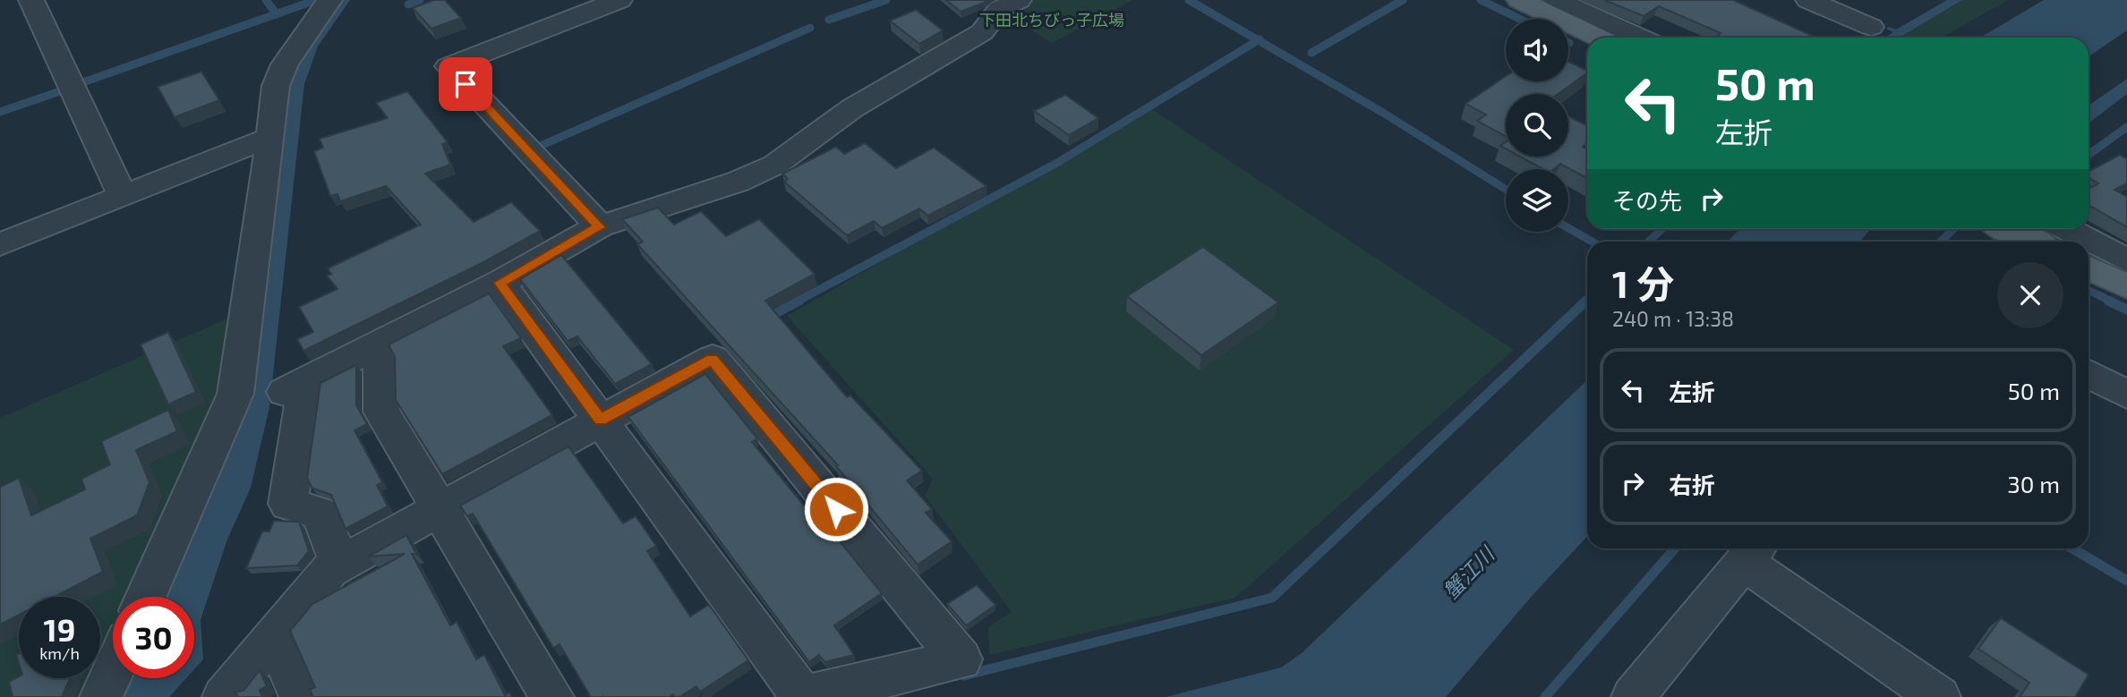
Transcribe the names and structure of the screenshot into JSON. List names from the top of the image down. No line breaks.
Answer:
{"water":["蟹江川"],"parks":["下田北ちびっ子広場"],"page":{"turn":["50 m","左折"],"then":"その先","heading":["1 分","240 m · 13:38"],"list":[{"name":"左折","value":"50 m"},{"name":"右折","value":"30 m"}],"speed":"19 km/h","limit":"30"}}
